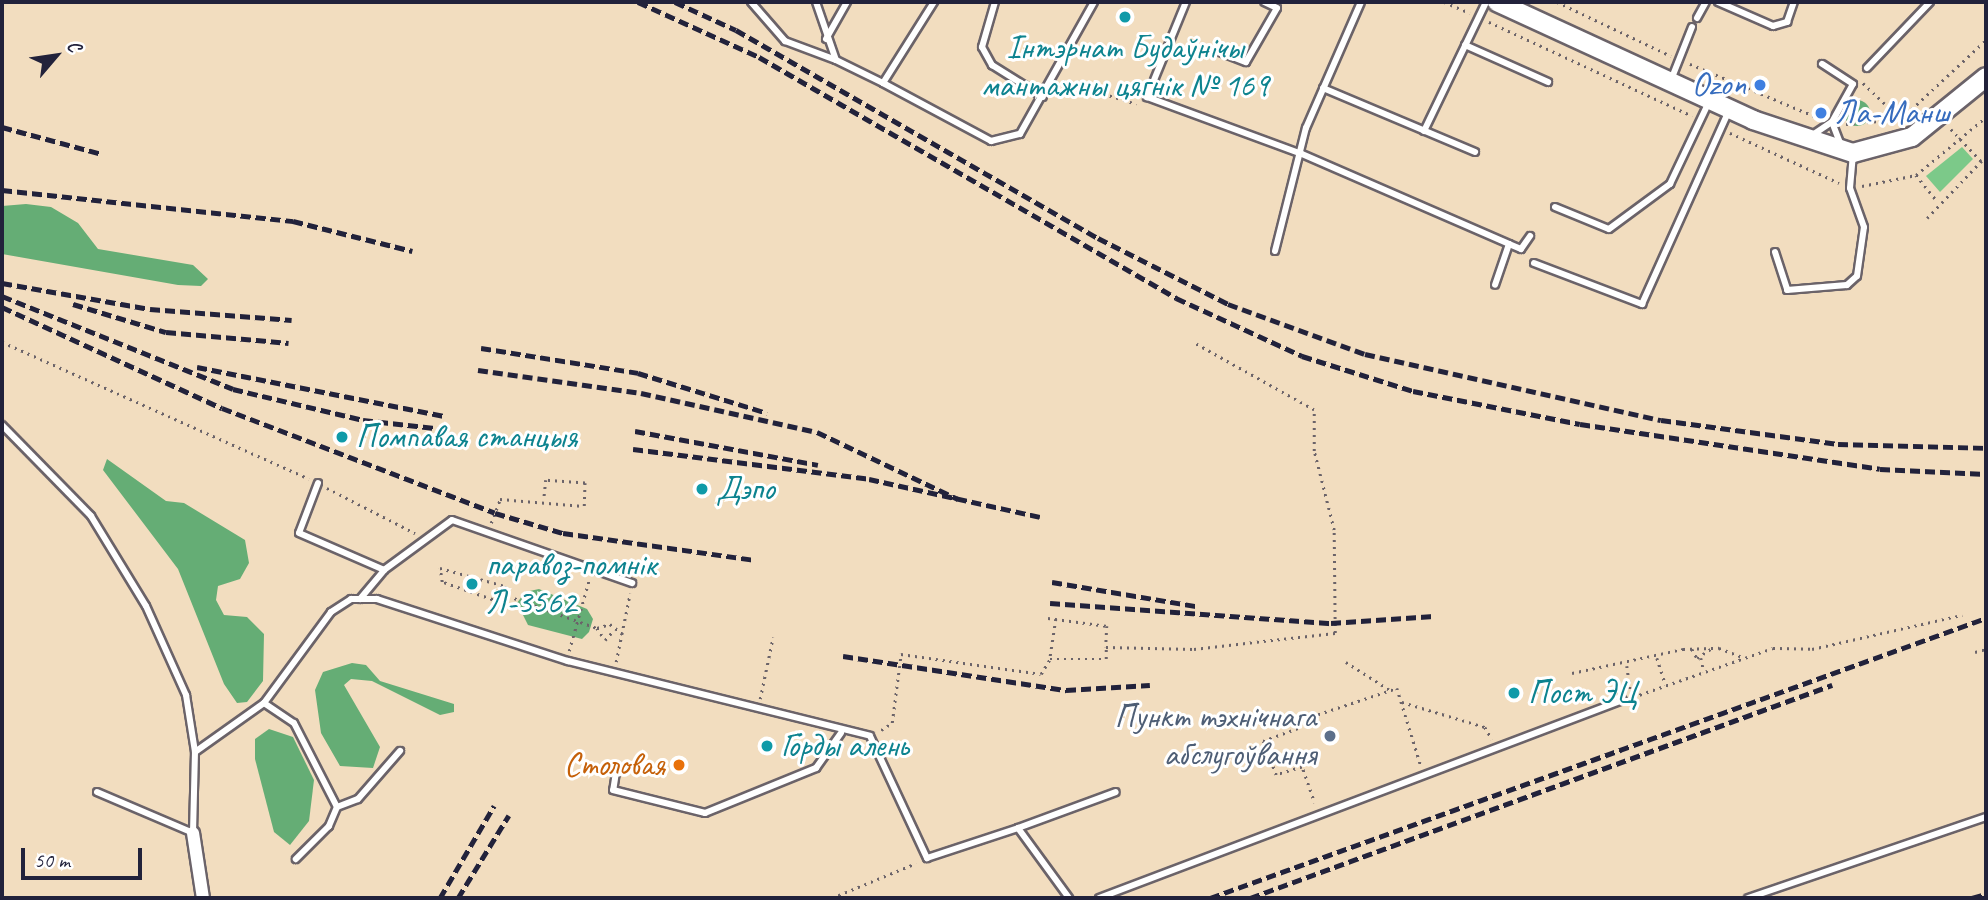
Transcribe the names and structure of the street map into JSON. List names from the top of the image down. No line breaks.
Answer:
{"places":["Інтэрнат Будаўнічы мантажны цягнік № 169","Ozon","Ла-Манш","Помпавая станцыя","Дэпо","паравоз-помнік Л-3562","Пост ЭЦ","Пункт тэхнічнага абслугоўвання","Горды алень","Столовая"],"scale_bar":"50 m","north":"top right"}
